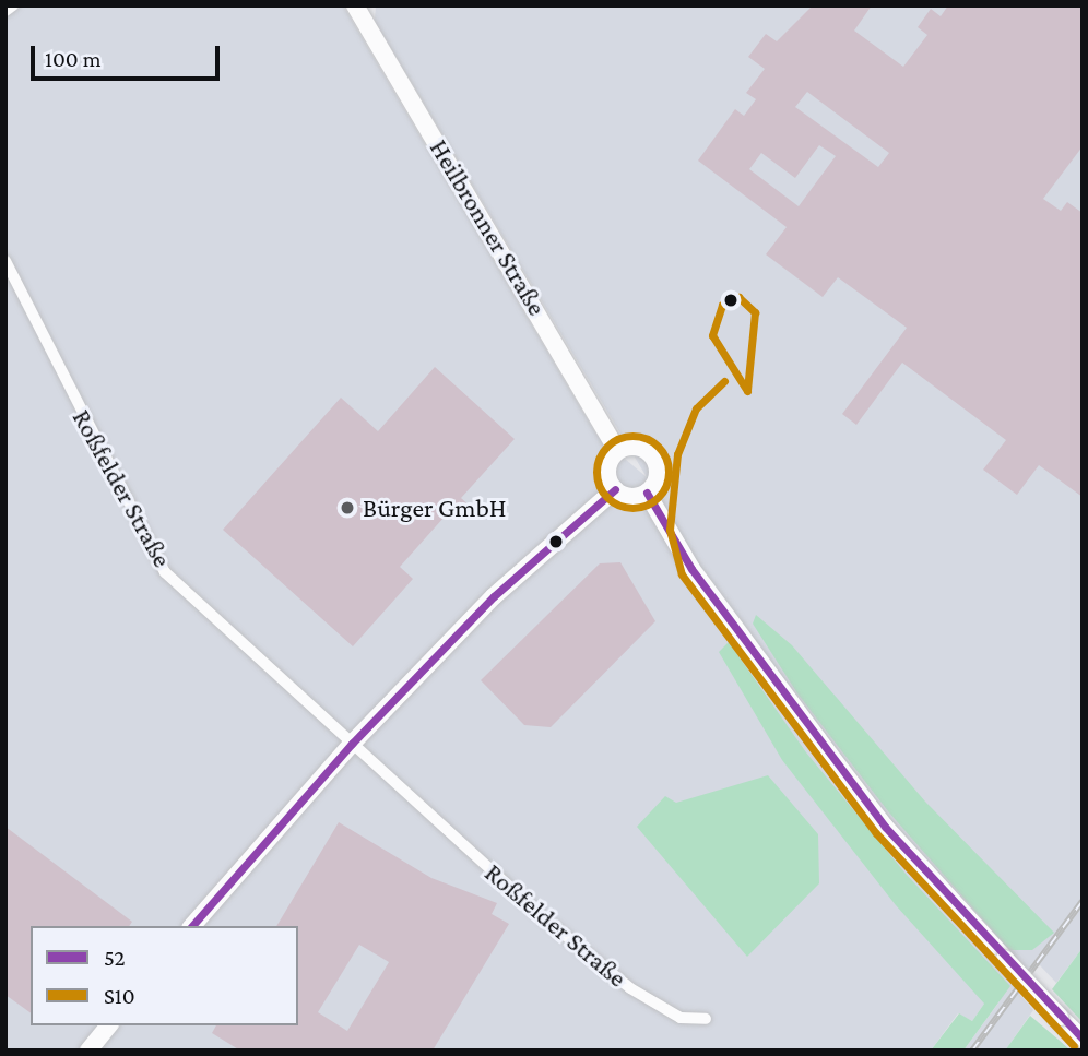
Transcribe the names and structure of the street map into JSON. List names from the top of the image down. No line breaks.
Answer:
{"streets":{"main road":["Heilbronner Straße"],"street":["Roßfelder Straße"]},"places":["Bürger GmbH"],"lines":["transit line S10","transit line 52"],"legend":["52","S10"],"scale_bar":"100 m"}
